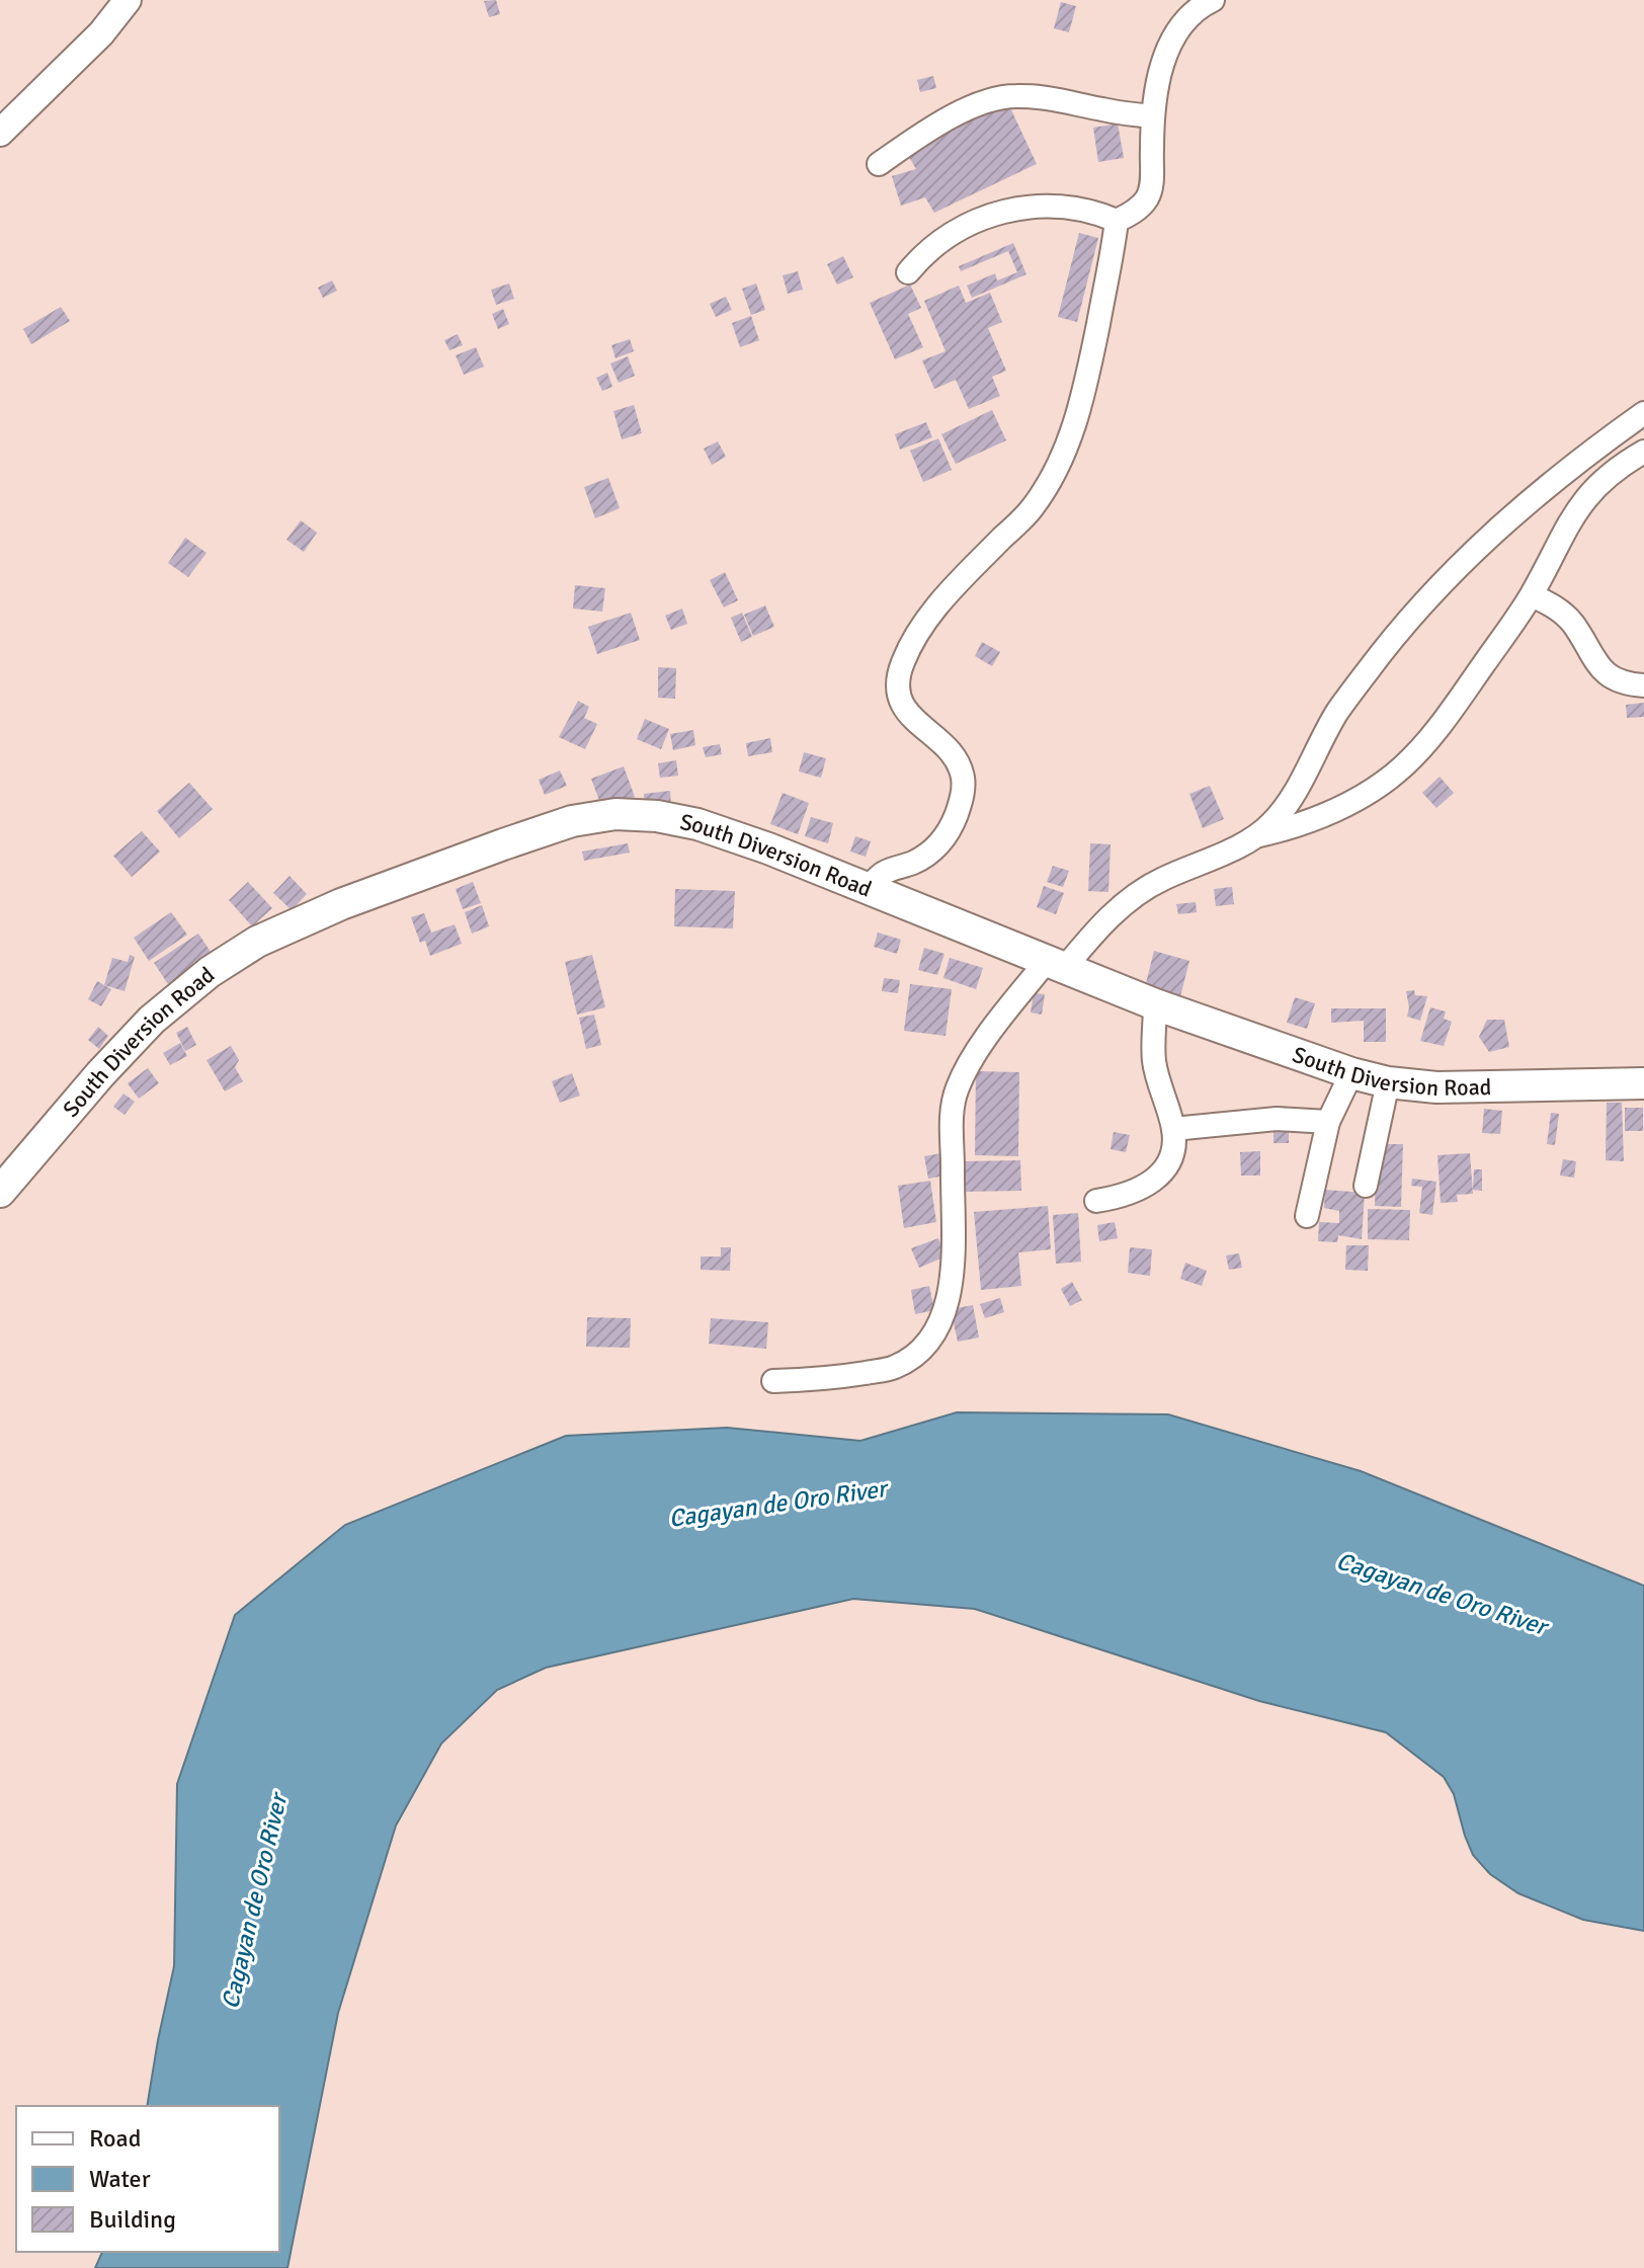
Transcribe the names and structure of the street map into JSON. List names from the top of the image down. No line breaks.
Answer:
{"streets":{"main road":["South Diversion Road"]},"water":["Cagayan de Oro River"],"legend":["Road","Water","Building"]}
